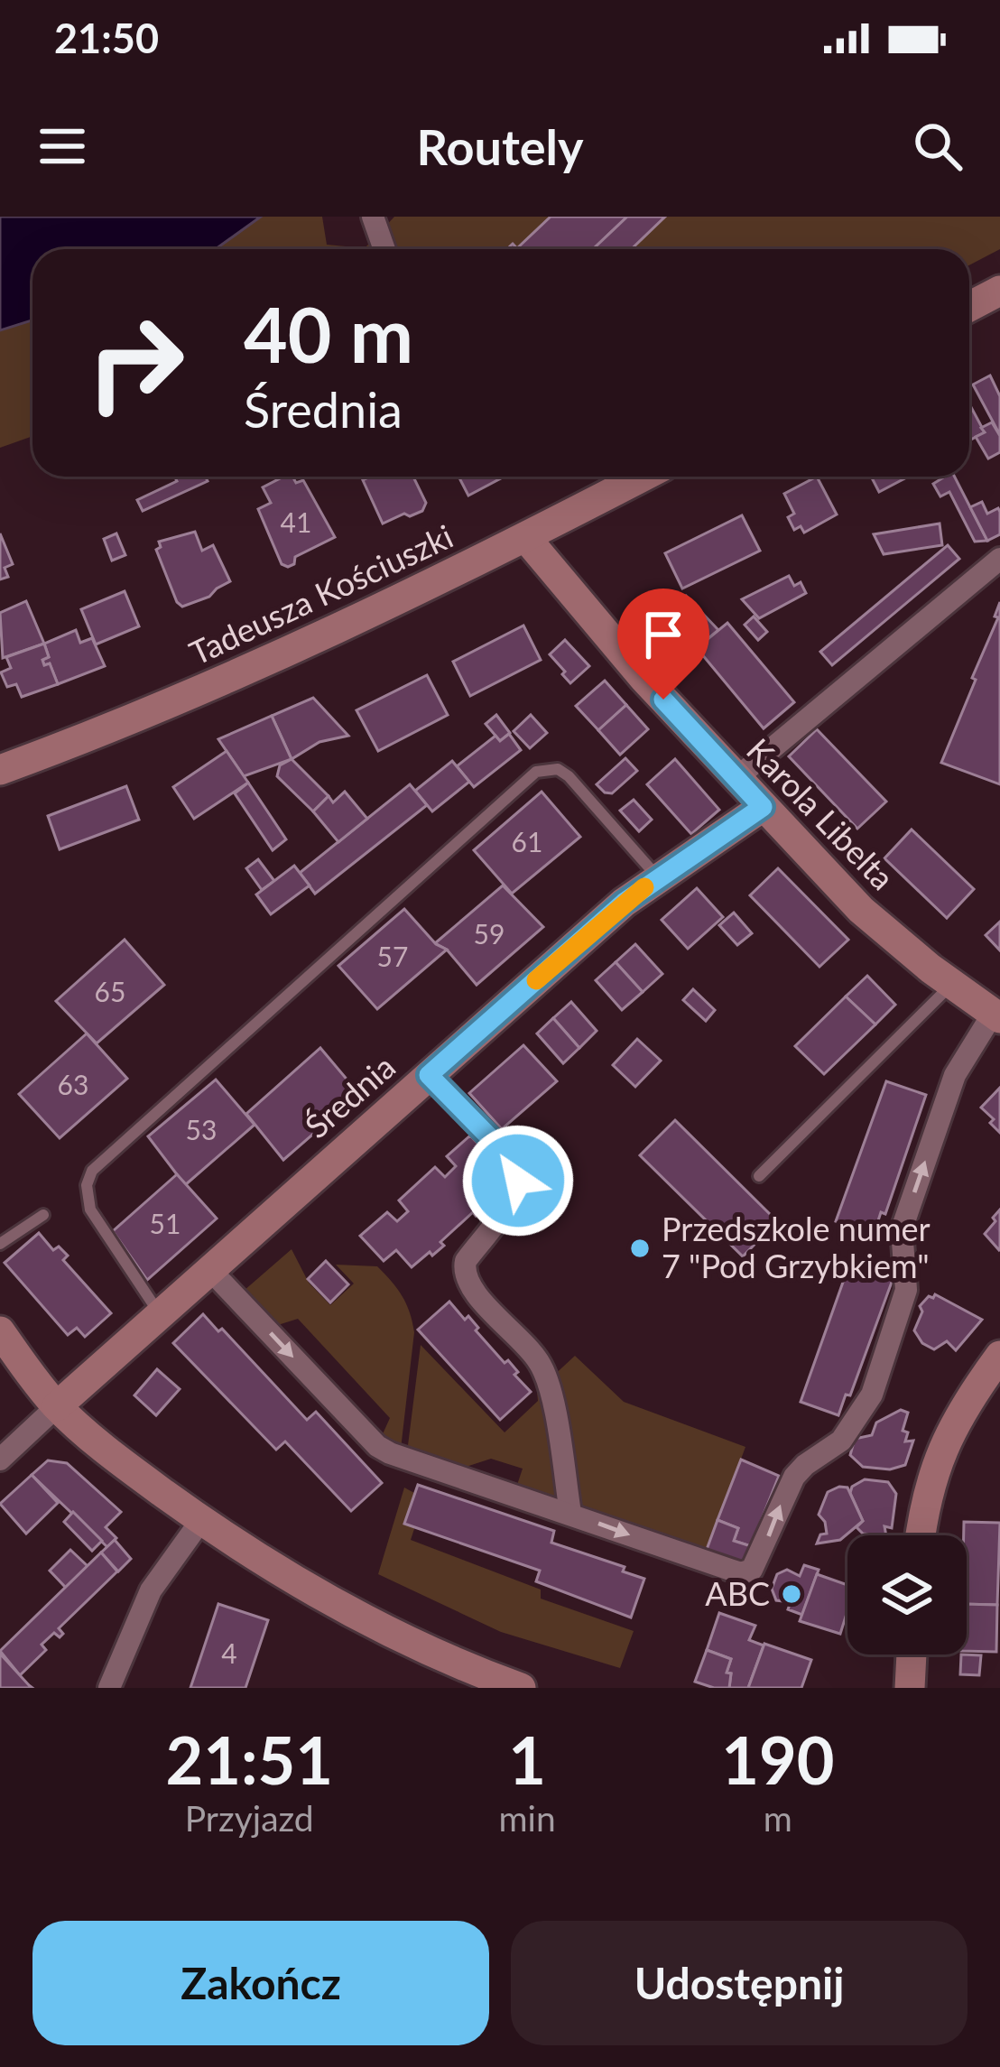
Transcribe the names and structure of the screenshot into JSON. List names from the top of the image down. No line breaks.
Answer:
{"streets":{"street":["Tadeusza Kościuszki","Karola Libelta","Średnia"]},"crossings":[["Tadeusza Kościuszki","Karola Libelta"],["Karola Libelta","Średnia"]],"places":["Przedszkole numer 7 \"Pod Grzybkiem\"","ABC"],"house_numbers":["41","61","59","57","65","63","53","51","4"],"page":{"status":"21:50","header":"Routely","turn":["40 m","Średnia"],"eta":["21:51","Przyjazd","1","min","190","m"],"buttons":["Zakończ","Udostępnij"]}}
